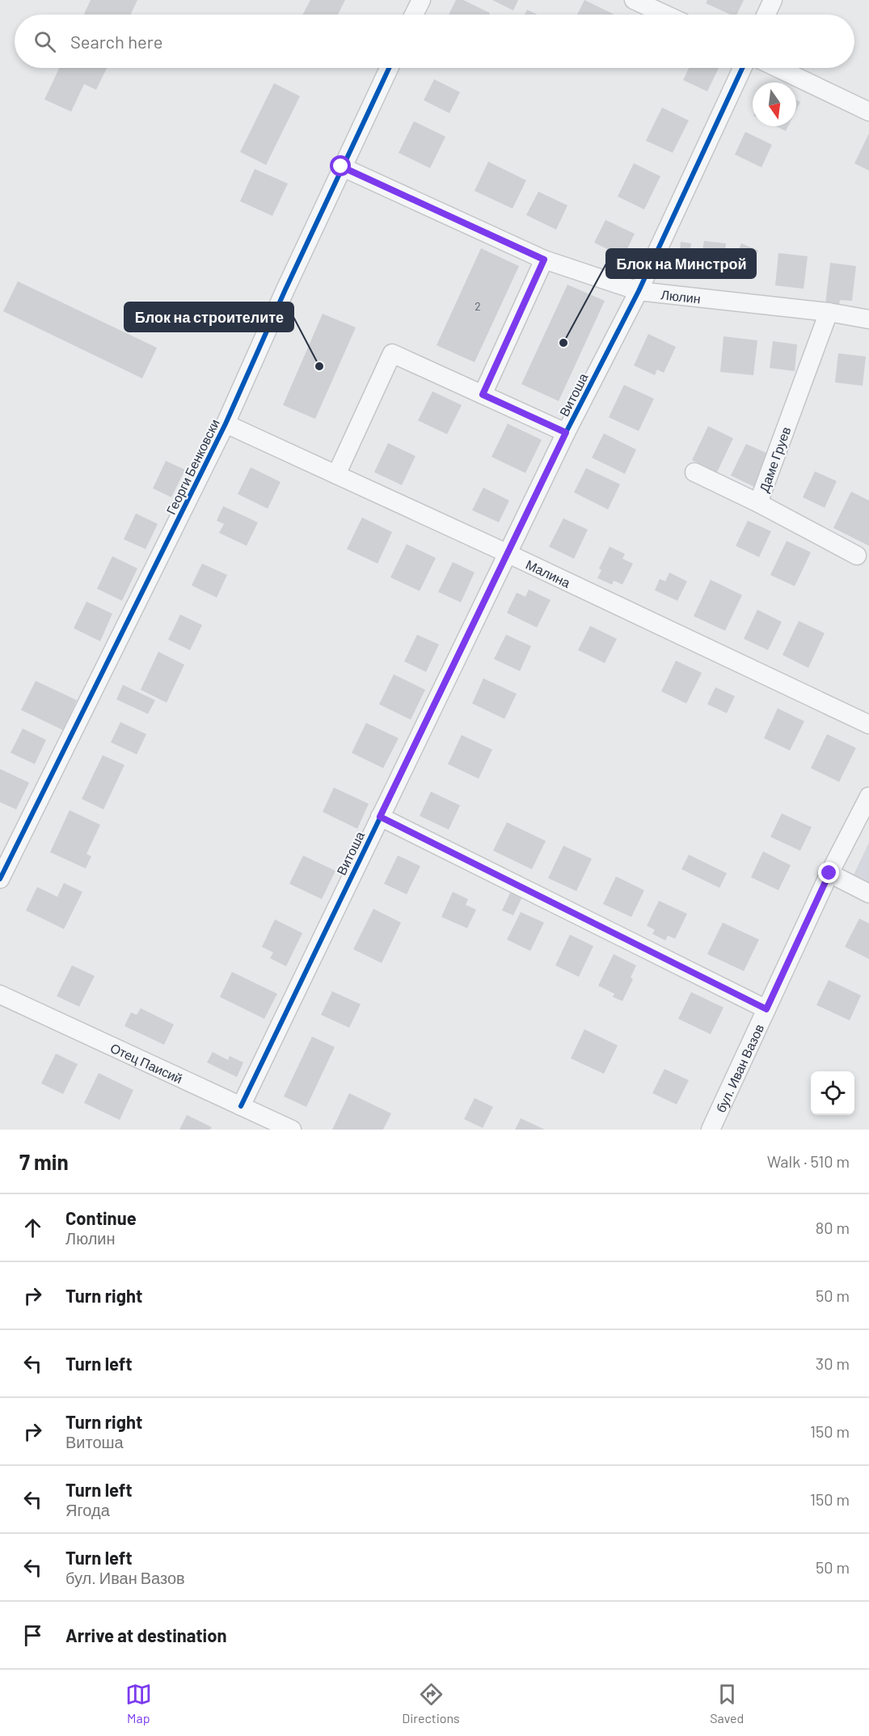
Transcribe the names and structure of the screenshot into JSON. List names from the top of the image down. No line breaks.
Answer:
{"streets":{"street":["Люлин","Витоша","Даме Груев","Георги Бенковски","Малина","Отец Паисий","бул. Иван Вазов"]},"crossings":[["Люлин","Витоша"],["Люлин","Даме Груев"],["Люлин","Георги Бенковски"],["Витоша","Малина"],["Витоша","Отец Паисий"],["Георги Бенковски","Малина"]],"places":["Блок на Минстрой","Блок на строителите"],"house_numbers":["2"],"north":"bottom","page":{"search":"Search here","heading":["7 min","Walk · 510 m"],"list":[["Continue","Люлин","80 m"],["Turn right","50 m"],["Turn left","30 m"],["Turn right","Витоша","150 m"],["Turn left","Ягода","150 m"],["Turn left","бул. Иван Вазов","50 m"],"Arrive at destination"],"nav":["Map","Directions","Saved"]}}
